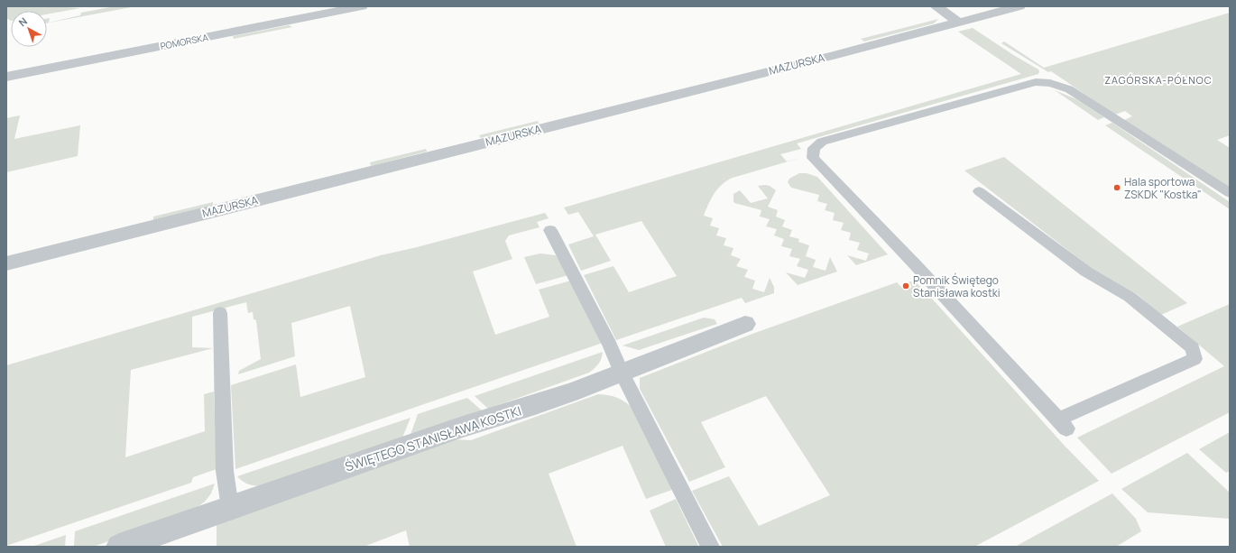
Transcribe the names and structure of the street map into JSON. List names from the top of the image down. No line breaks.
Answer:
{"streets":{"street":["POMORSKA","MAZURSKA","ŚWIĘTEGO STANISŁAWA KOSTKI"]},"districts":["ZAGÓRSKA-PÓŁNOC"],"places":["Hala sportowa ZSKDK \"Kostka\"","Pomnik Świętego Stanisława kostki"],"north":"top left"}
